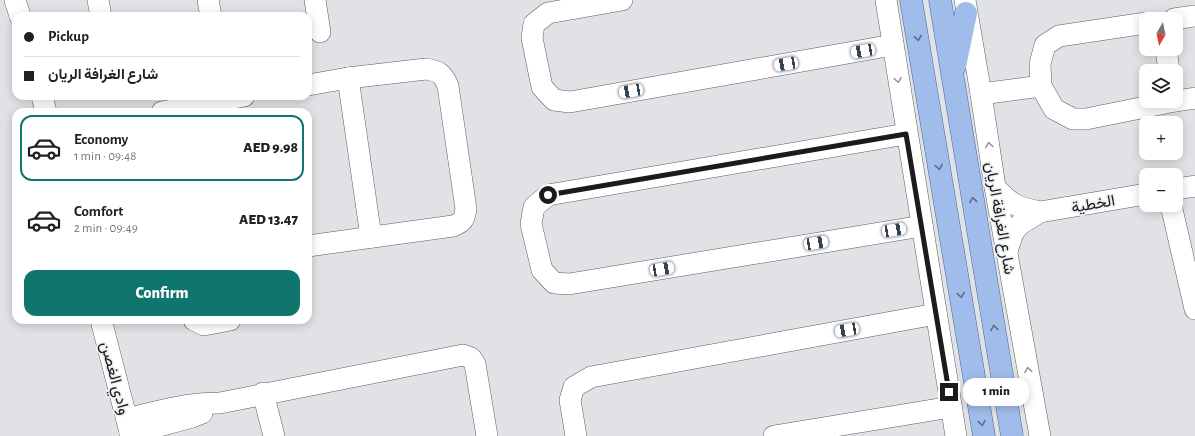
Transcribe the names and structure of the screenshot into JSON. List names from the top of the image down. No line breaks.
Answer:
{"streets":{"main road":["شارع الغرافة الريان"],"street":["الخطية","وادي الغصن"]},"crossings":[["الخطية","شارع الغرافة الريان"]],"north":"bottom","page":{"map_buttons":["+","−"],"banner":["Pickup","شارع الغرافة الريان"],"list":[{"name":"Economy","note":"1 min · 09:48","value":"AED 9.98"},{"name":"Comfort","note":"2 min · 09:49","value":"AED 13.47"}],"buttons":"Confirm","bubble":"1 min"}}
